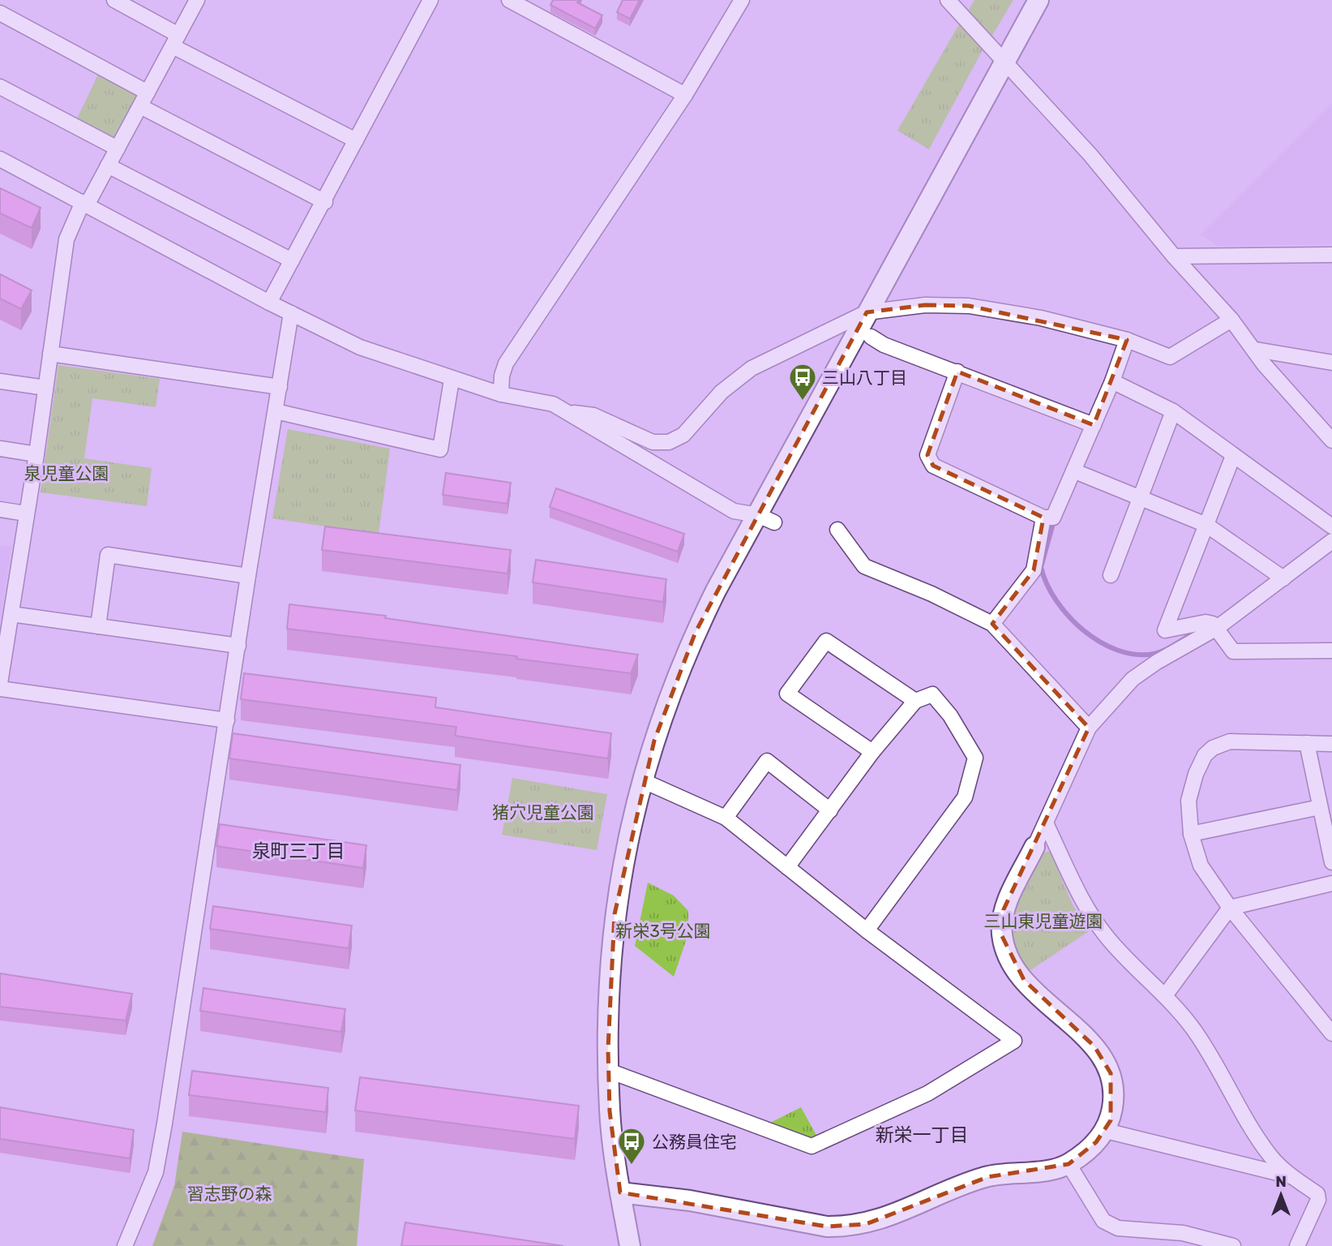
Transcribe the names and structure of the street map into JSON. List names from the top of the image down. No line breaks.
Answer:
{"districts":["泉町三丁目","新栄一丁目"],"parks":["泉児童公園","猪穴児童公園","三山東児童遊園","新栄3号公園","習志野の森"],"places":{"bus stop":["三山八丁目","公務員住宅"]},"north":"top"}
